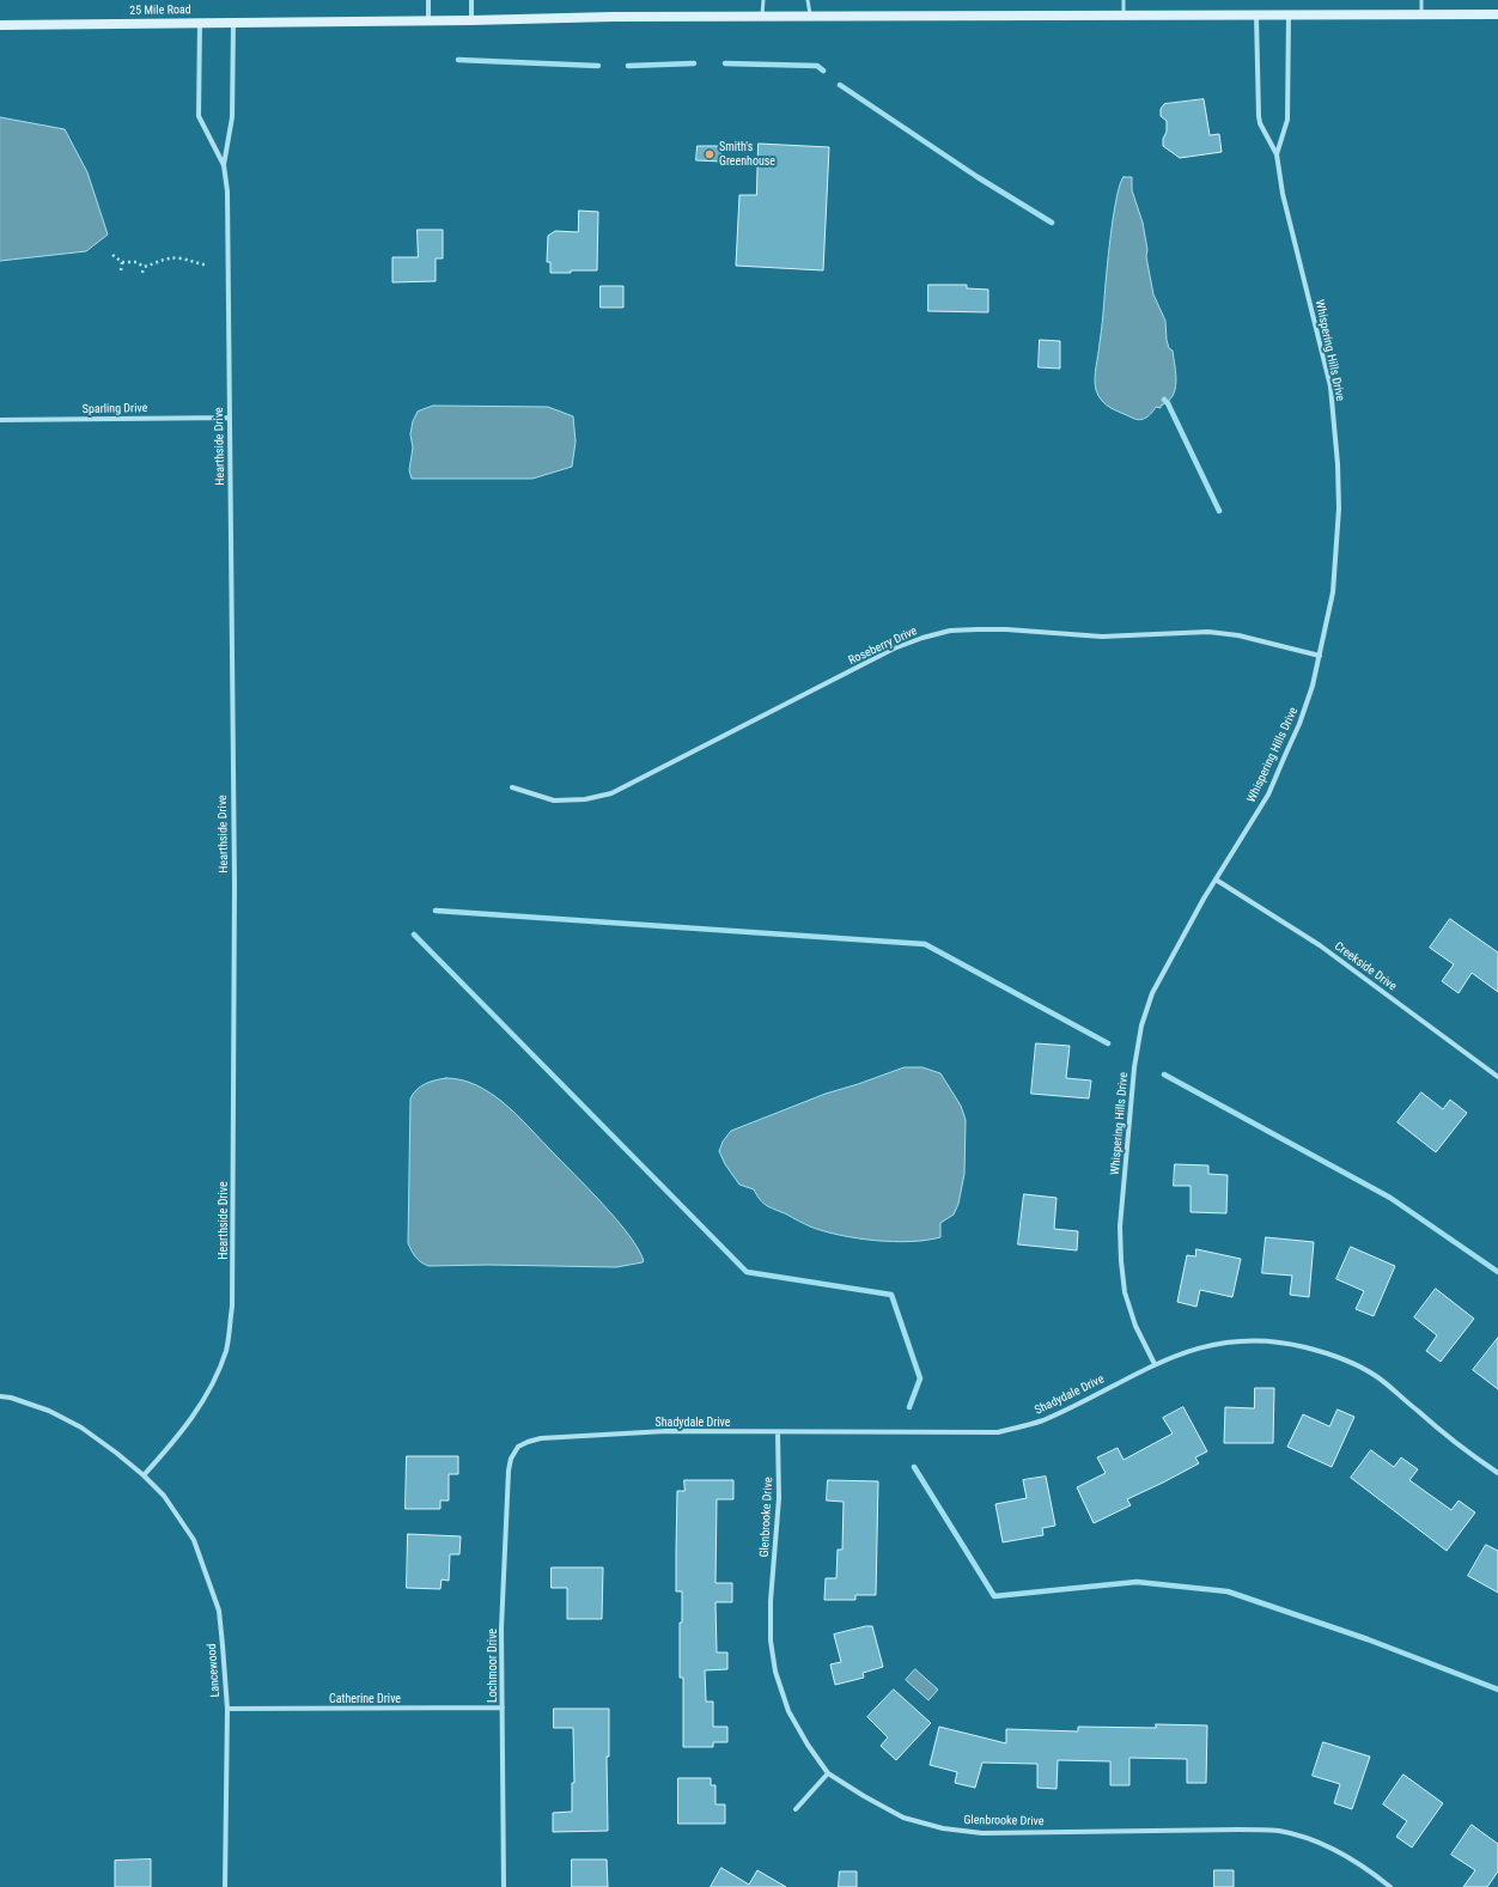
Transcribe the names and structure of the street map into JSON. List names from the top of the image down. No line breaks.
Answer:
{"streets":{"street":["25 Mile Road","Whispering Hills Drive","Sparling Drive","Hearthside Drive","Roseberry Drive","Creekside Drive","Shadydale Drive","Glenbrooke Drive","Lochmoor Drive","Lancewood","Catherine Drive"]},"crossings":[["25 Mile Road","Whispering Hills Drive"],["25 Mile Road","Hearthside Drive"],["Whispering Hills Drive","Roseberry Drive"],["Whispering Hills Drive","Creekside Drive"],["Whispering Hills Drive","Shadydale Drive"],["Sparling Drive","Hearthside Drive"],["Hearthside Drive","Lancewood"],["Shadydale Drive","Glenbrooke Drive"],["Shadydale Drive","Lochmoor Drive"],["Lochmoor Drive","Catherine Drive"],["Lancewood","Catherine Drive"]],"places":["Smith's Greenhouse"]}
